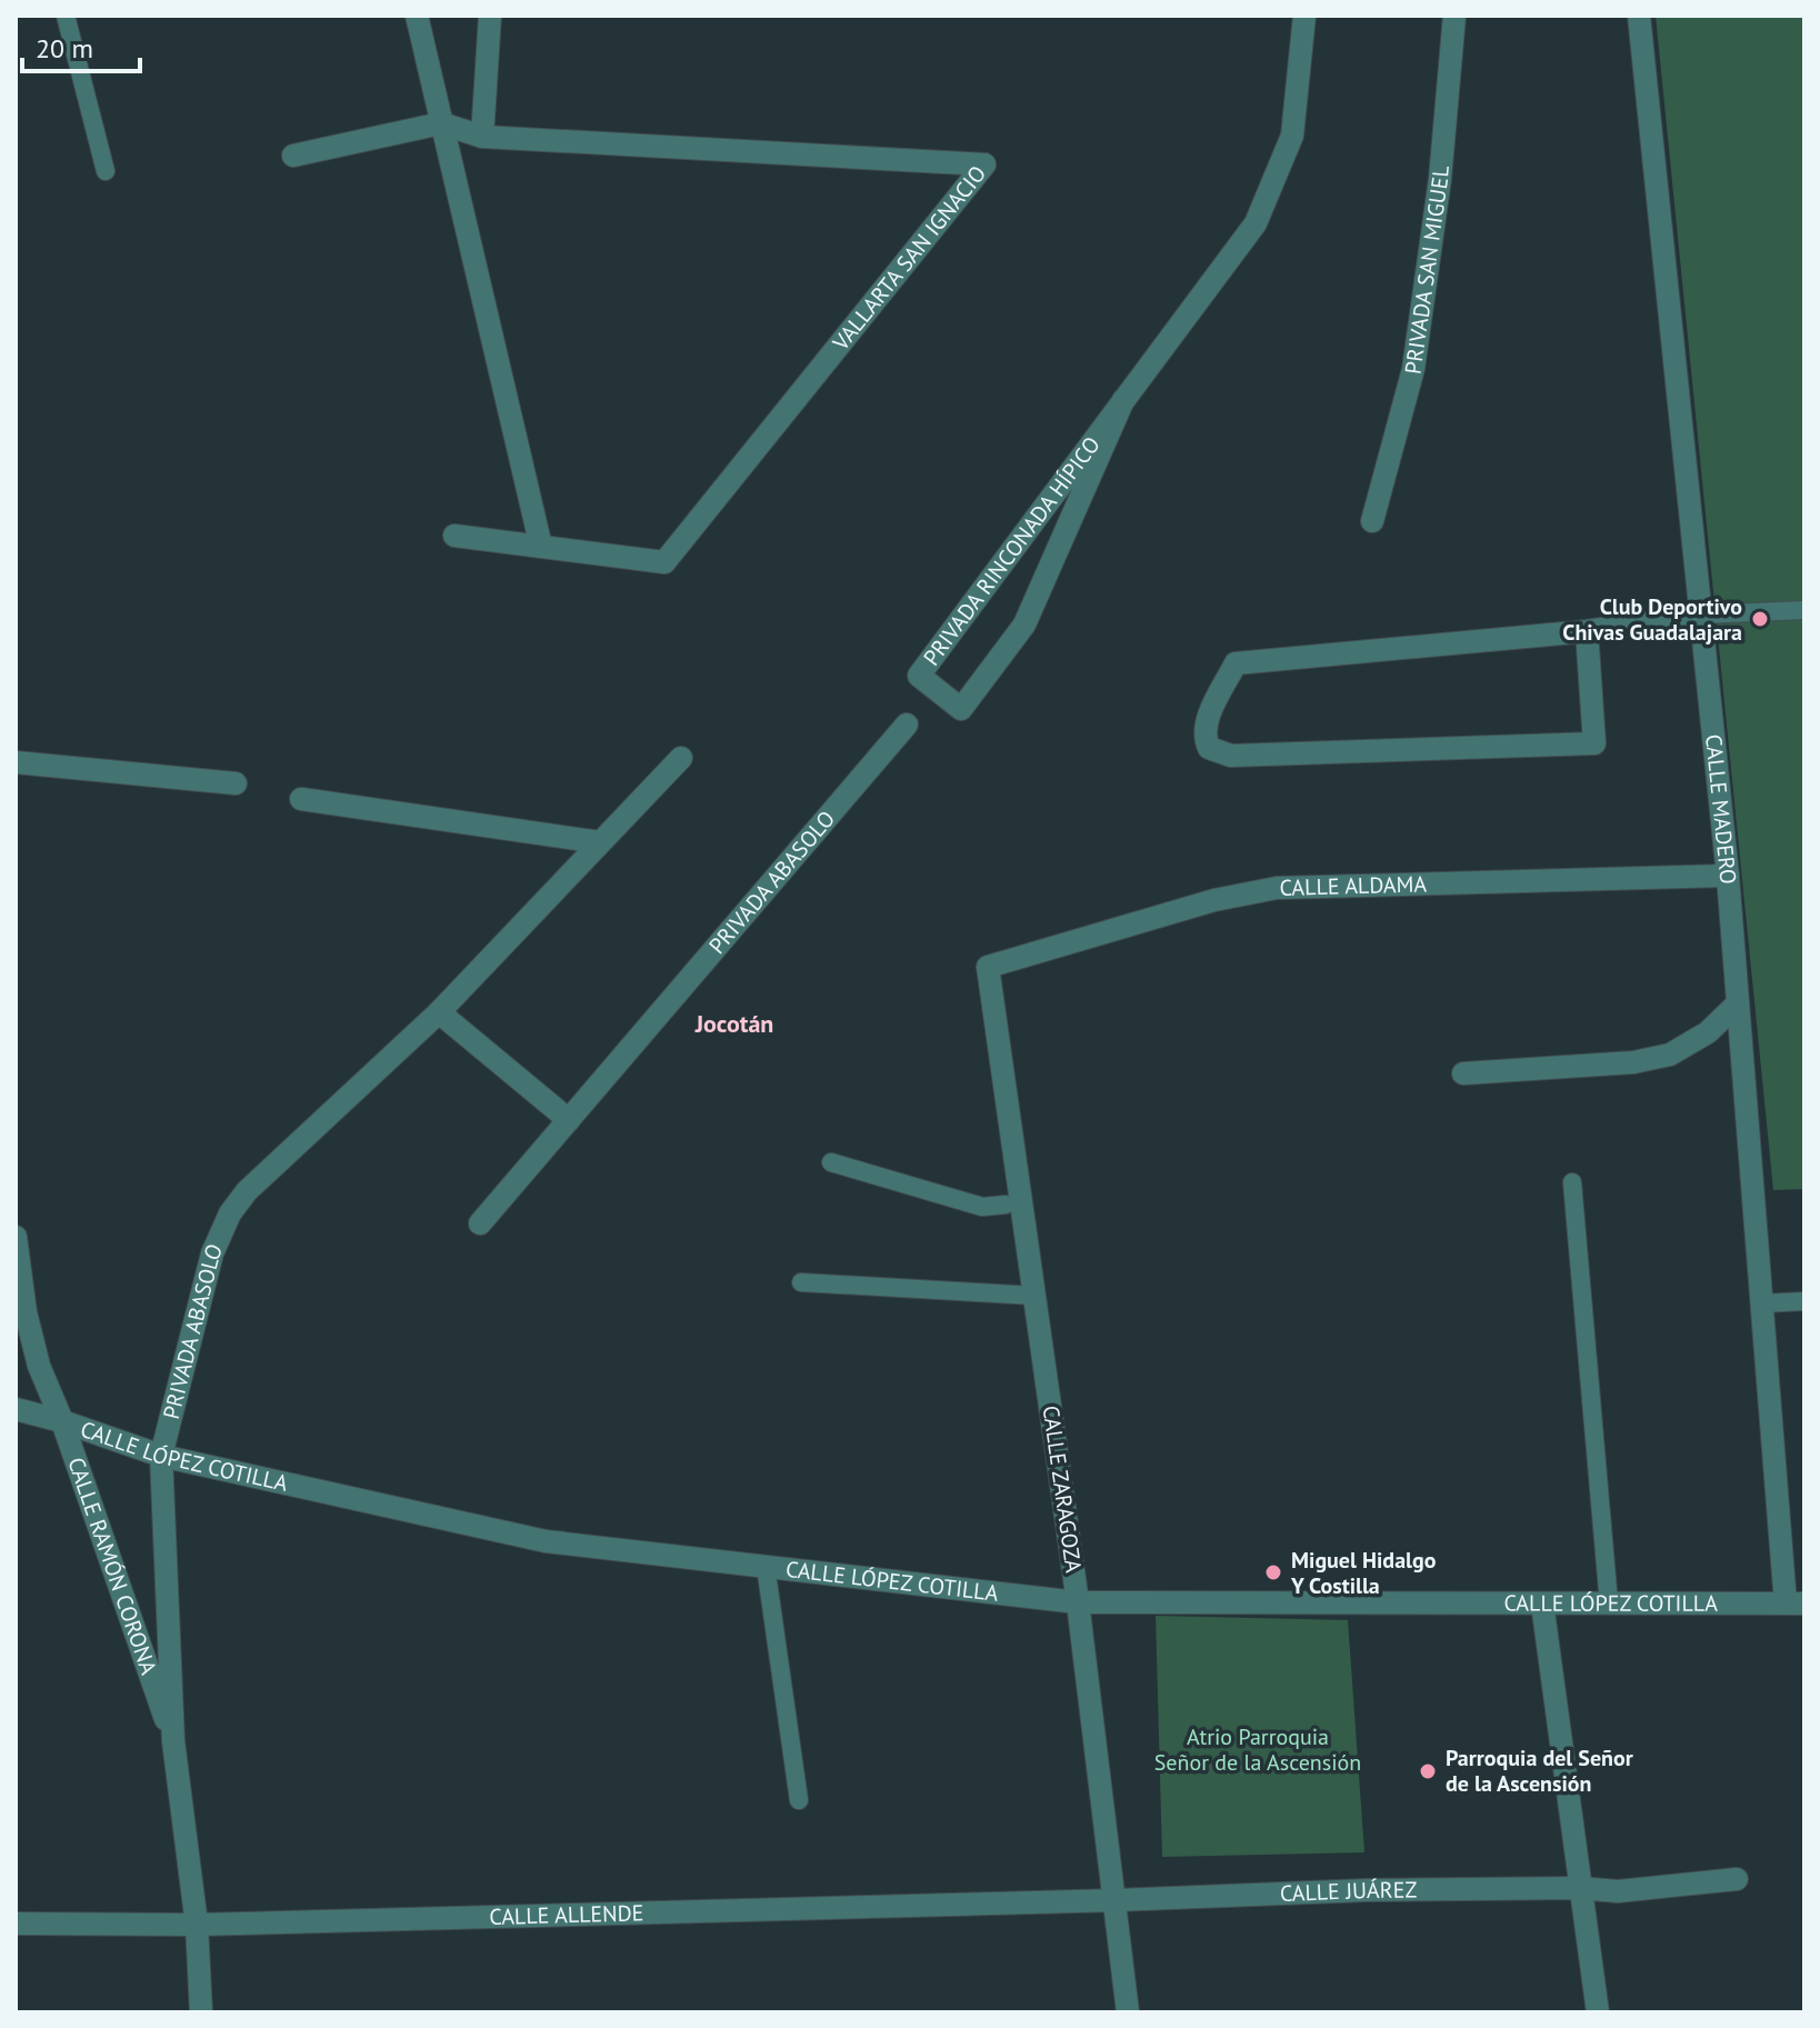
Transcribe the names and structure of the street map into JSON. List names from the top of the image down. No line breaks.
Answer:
{"streets":{"street":["VALLARTA SAN IGNACIO","PRIVADA SAN MIGUEL","PRIVADA RINCONADA HÍPICO","CALLE MADERO","PRIVADA ABASOLO","CALLE ALDAMA","CALLE LÓPEZ COTILLA","CALLE ZARAGOZA","CALLE RAMÓN CORONA","CALLE JUÁREZ","CALLE ALLENDE"]},"crossings":[["CALLE MADERO","CALLE ALDAMA"],["CALLE MADERO","CALLE LÓPEZ COTILLA"],["PRIVADA ABASOLO","CALLE LÓPEZ COTILLA"],["PRIVADA ABASOLO","CALLE RAMÓN CORONA"],["CALLE ALDAMA","CALLE ZARAGOZA"],["CALLE LÓPEZ COTILLA","CALLE ZARAGOZA"],["CALLE LÓPEZ COTILLA","CALLE RAMÓN CORONA"],["CALLE ZARAGOZA","CALLE JUÁREZ"],["CALLE ZARAGOZA","CALLE ALLENDE"],["CALLE JUÁREZ","CALLE ALLENDE"]],"districts":["Jocotán"],"parks":["Atrio Parroquia Señor de la Ascensión"],"places":["Club Deportivo Chivas Guadalajara","Miguel Hidalgo Y Costilla","Parroquia del Señor de la Ascensión"],"scale_bar":"20 m"}
